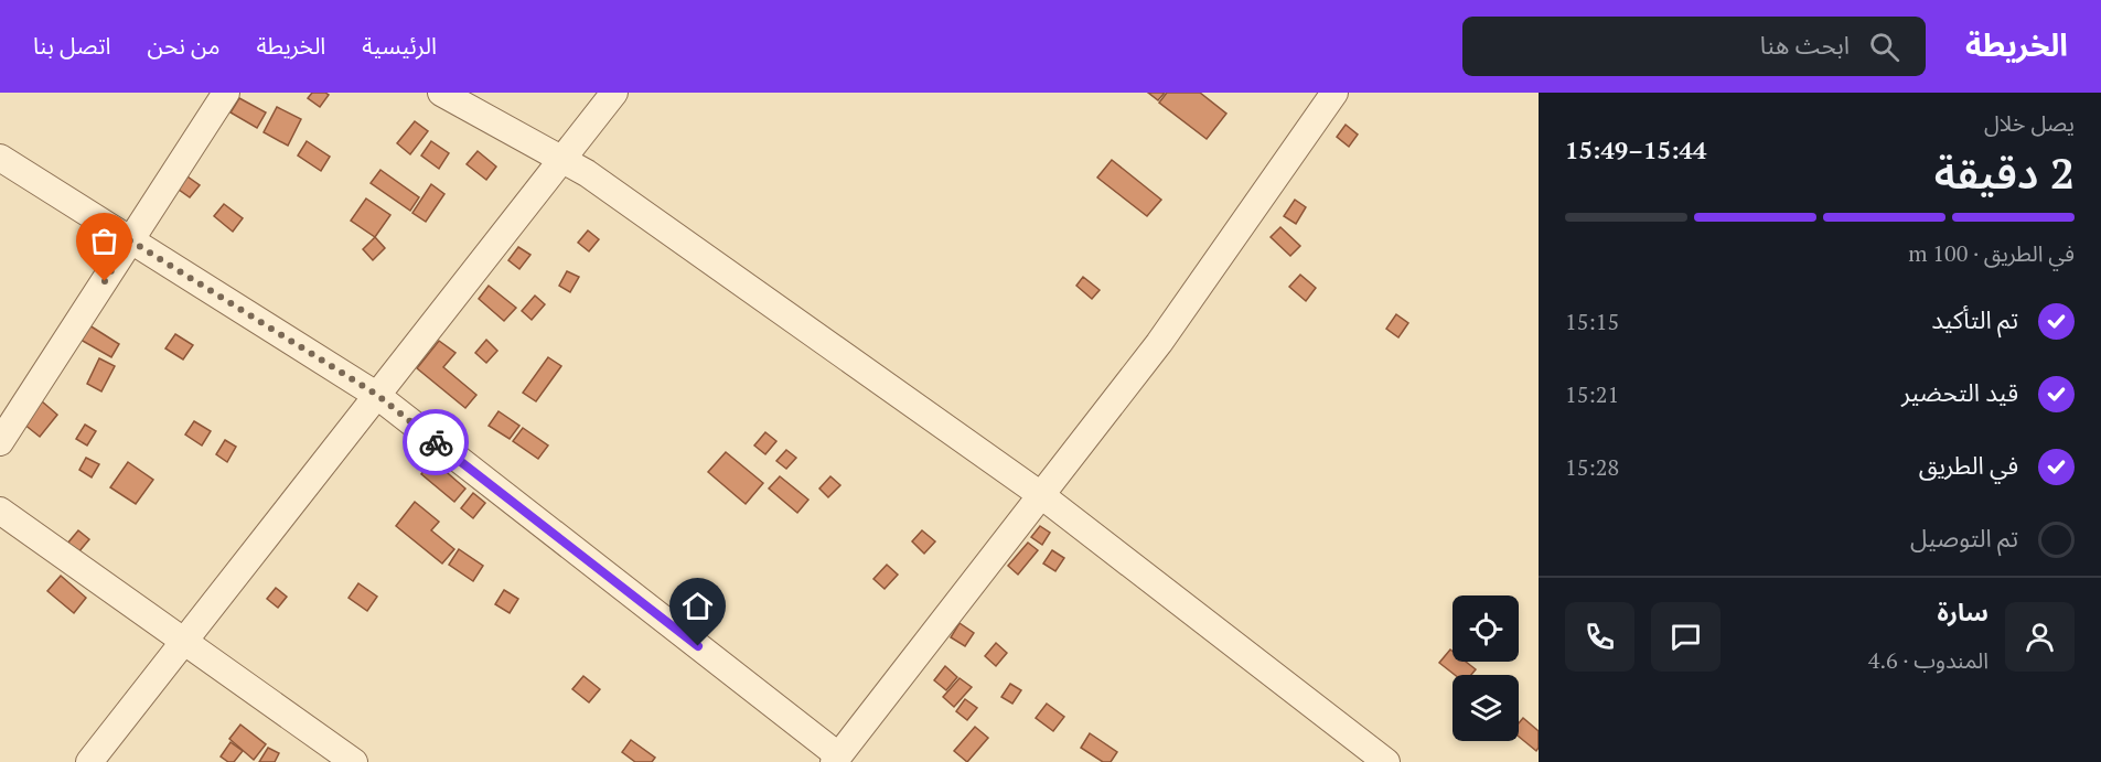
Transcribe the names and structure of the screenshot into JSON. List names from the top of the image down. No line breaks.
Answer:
{"page":{"header":"الخريطة","search":"ابحث هنا","nav":["الرئيسية","الخريطة","من نحن","اتصل بنا"],"heading":["2 دقيقة","يصل خلال","15:44–15:49"],"panel":["سارة","المندوب · 4.6"],"bar":"في الطريق · 100 m","list":[["تم التأكيد","15:15"],["قيد التحضير","15:21"],["في الطريق","15:28"],"تم التوصيل"]}}
